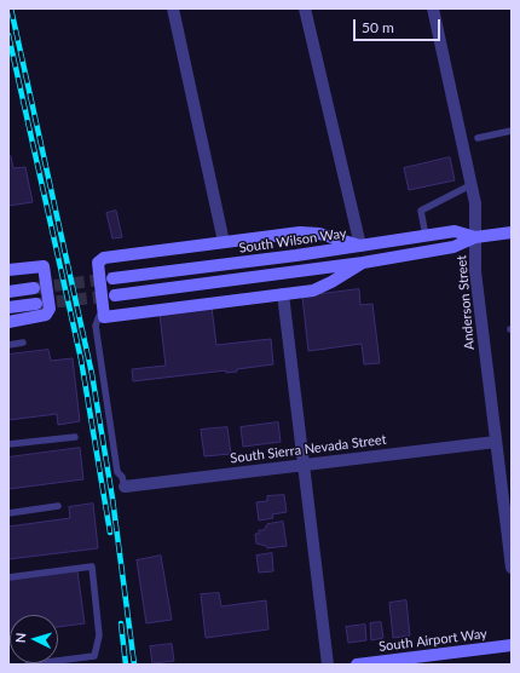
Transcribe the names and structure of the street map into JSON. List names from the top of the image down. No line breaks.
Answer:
{"streets":{"main road":["South Wilson Way","South Airport Way"],"street":["Anderson Street","South Sierra Nevada Street"]},"crossings":[["South Wilson Way","Anderson Street"],["Anderson Street","South Sierra Nevada Street"]],"scale_bar":"50 m","north":"left"}
